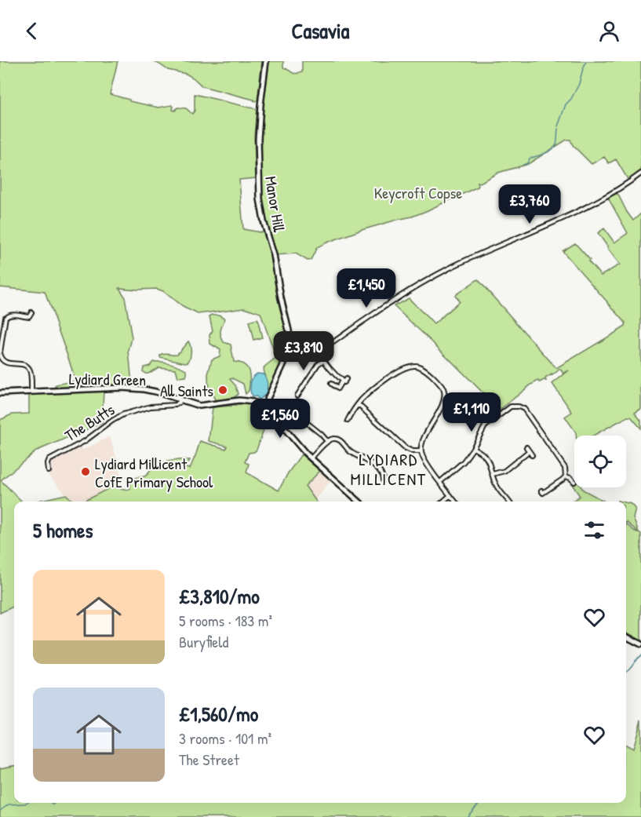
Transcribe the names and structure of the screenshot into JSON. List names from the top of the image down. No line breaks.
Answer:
{"streets":{"street":["Manor Hill","Lydiard Green","The Butts"]},"crossings":[["Lydiard Green","The Butts"]],"districts":["LYDIARD MILLICENT"],"parks":["Keycroft Copse"],"places":["All Saints","Lydiard Millicent CofE Primary School"],"page":{"header":"Casavia","price":["£3,760","£1,450","£3,810","£1,110","£1,560"],"heading":"5 homes","list":[{"name":"£3,810/mo","note":"5 rooms · 183 m² · Buryfield"},{"name":"£1,560/mo","note":"3 rooms · 101 m² · The Street"}]}}
